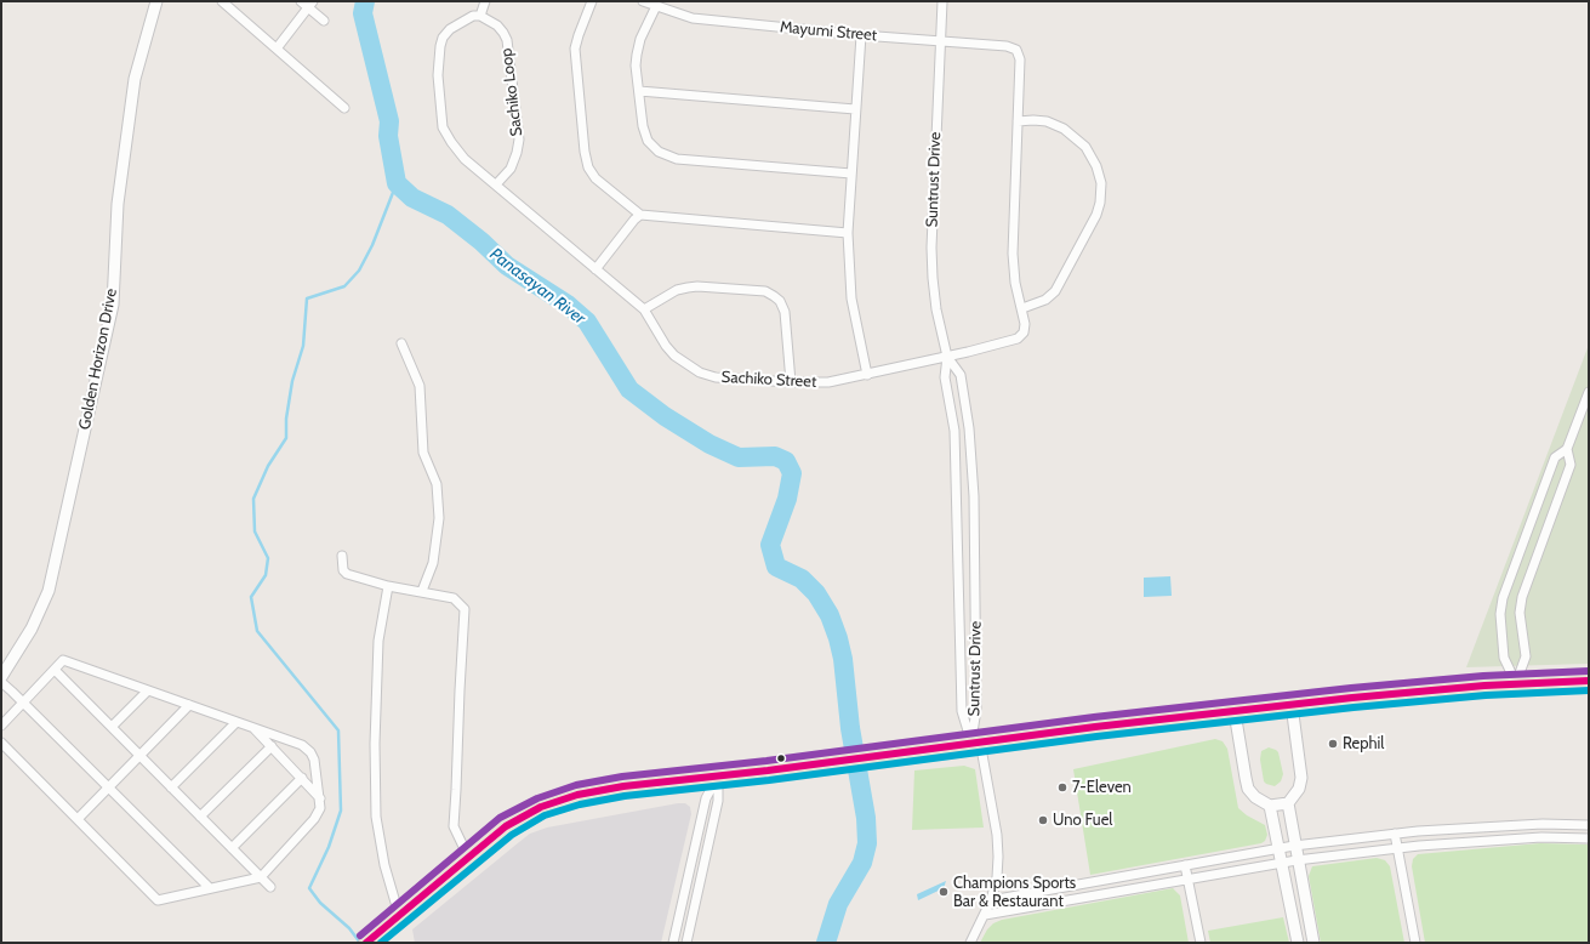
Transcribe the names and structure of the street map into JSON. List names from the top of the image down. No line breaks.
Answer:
{"streets":{"street":["Mayumi Street","Sachiko Loop","Suntrust Drive","Golden Horizon Drive","Sachiko Street"]},"crossings":[["Mayumi Street","Suntrust Drive"],["Sachiko Loop","Sachiko Street"],["Suntrust Drive","Sachiko Street"]],"water":["Panasayan River"],"places":["Rephil","7-Eleven","Uno Fuel","Champions Sports Bar & Restaurant"]}
